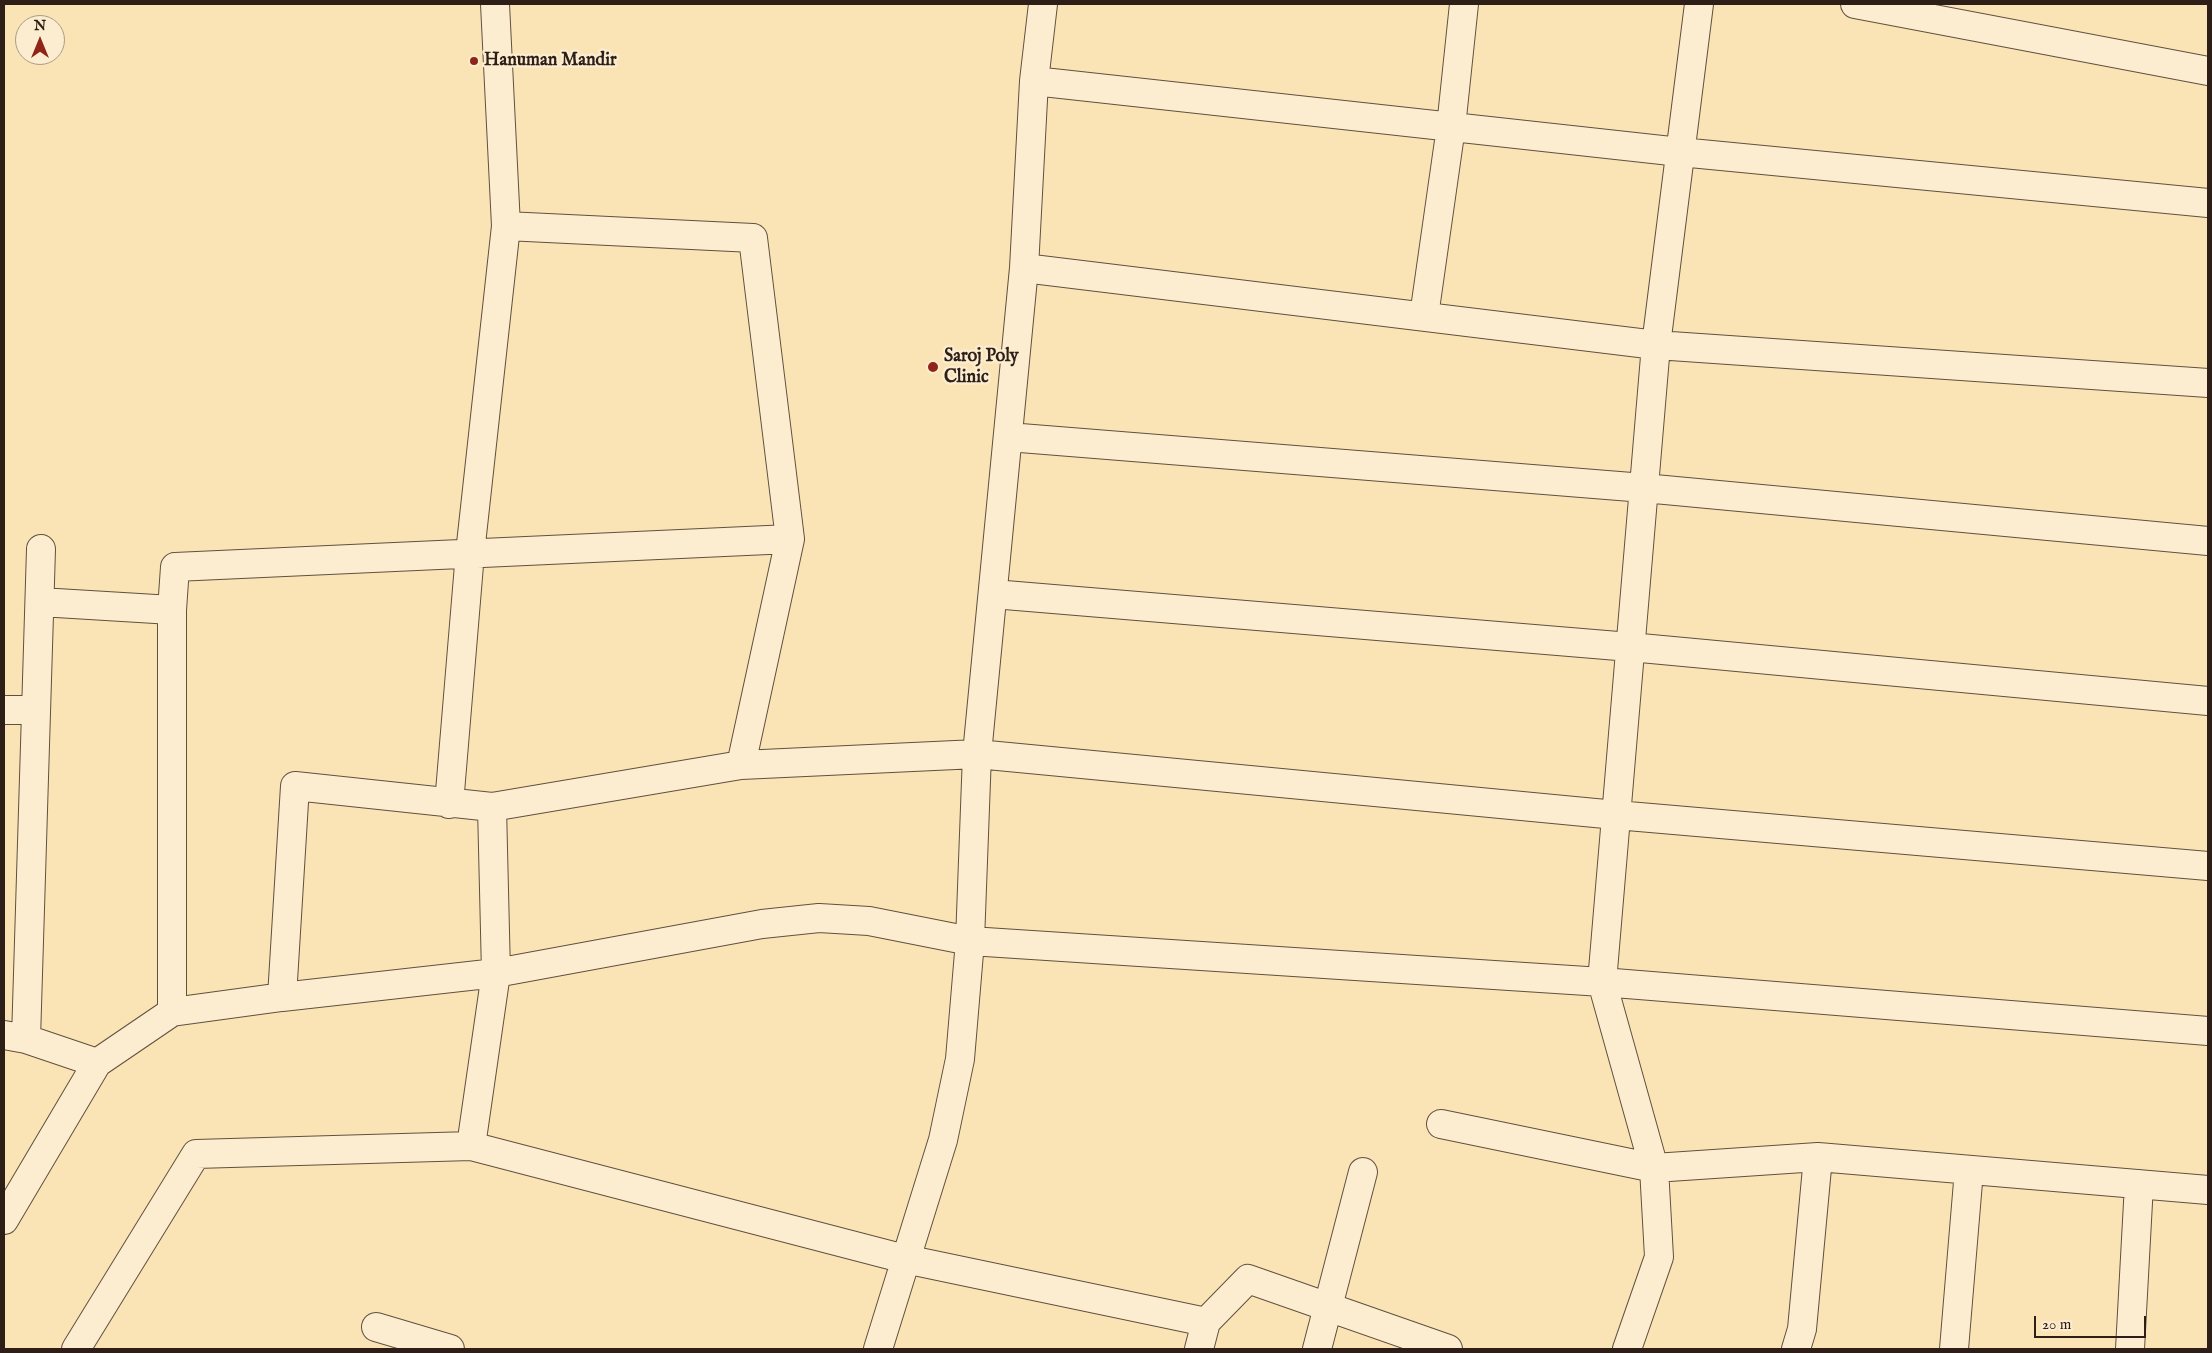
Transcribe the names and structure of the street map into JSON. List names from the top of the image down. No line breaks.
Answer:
{"places":["Hanuman Mandir","Saroj Poly Clinic"],"scale_bar":"20 m","north":"top"}
